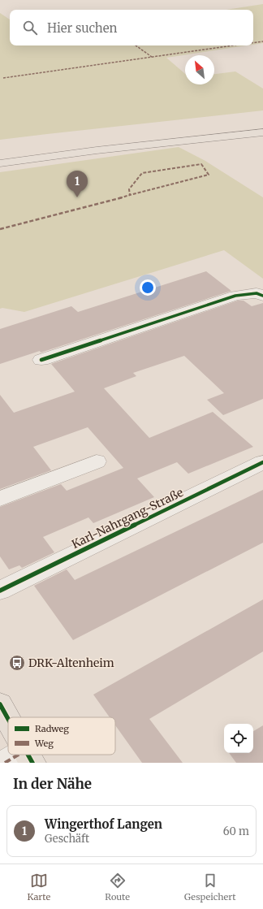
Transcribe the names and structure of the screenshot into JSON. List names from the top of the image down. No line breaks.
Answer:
{"streets":{"street":["Karl-Nahrgang-Straße"]},"places":{"bus stop":["DRK-Altenheim"]},"legend":["Radweg","Weg"],"north":"top left","page":{"search":"Hier suchen","pins":"1","heading":"In der Nähe","list":[{"mark":"1","name":"Wingerthof Langen","note":"Geschäft","value":"60 m"}],"nav":["Karte","Route","Gespeichert"]}}
